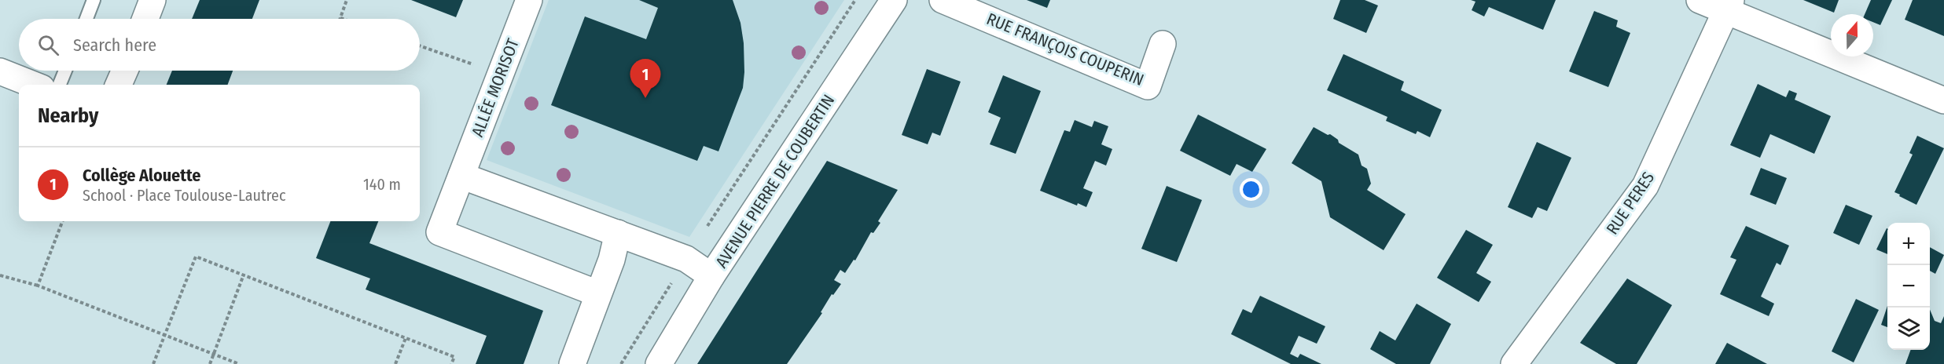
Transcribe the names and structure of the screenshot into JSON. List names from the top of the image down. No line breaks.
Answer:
{"streets":{"street":["RUE FRANÇOIS COUPERIN","ALLÉE MORISOT","AVENUE PIERRE DE COUBERTIN","RUE PERES"]},"north":"top","page":{"search":"Search here","pins":"1","heading":"Nearby","list":[{"mark":"1","name":"Collège Alouette","note":"School · Place Toulouse-Lautrec","value":"140 m"}],"map_buttons":["+","−"]}}
